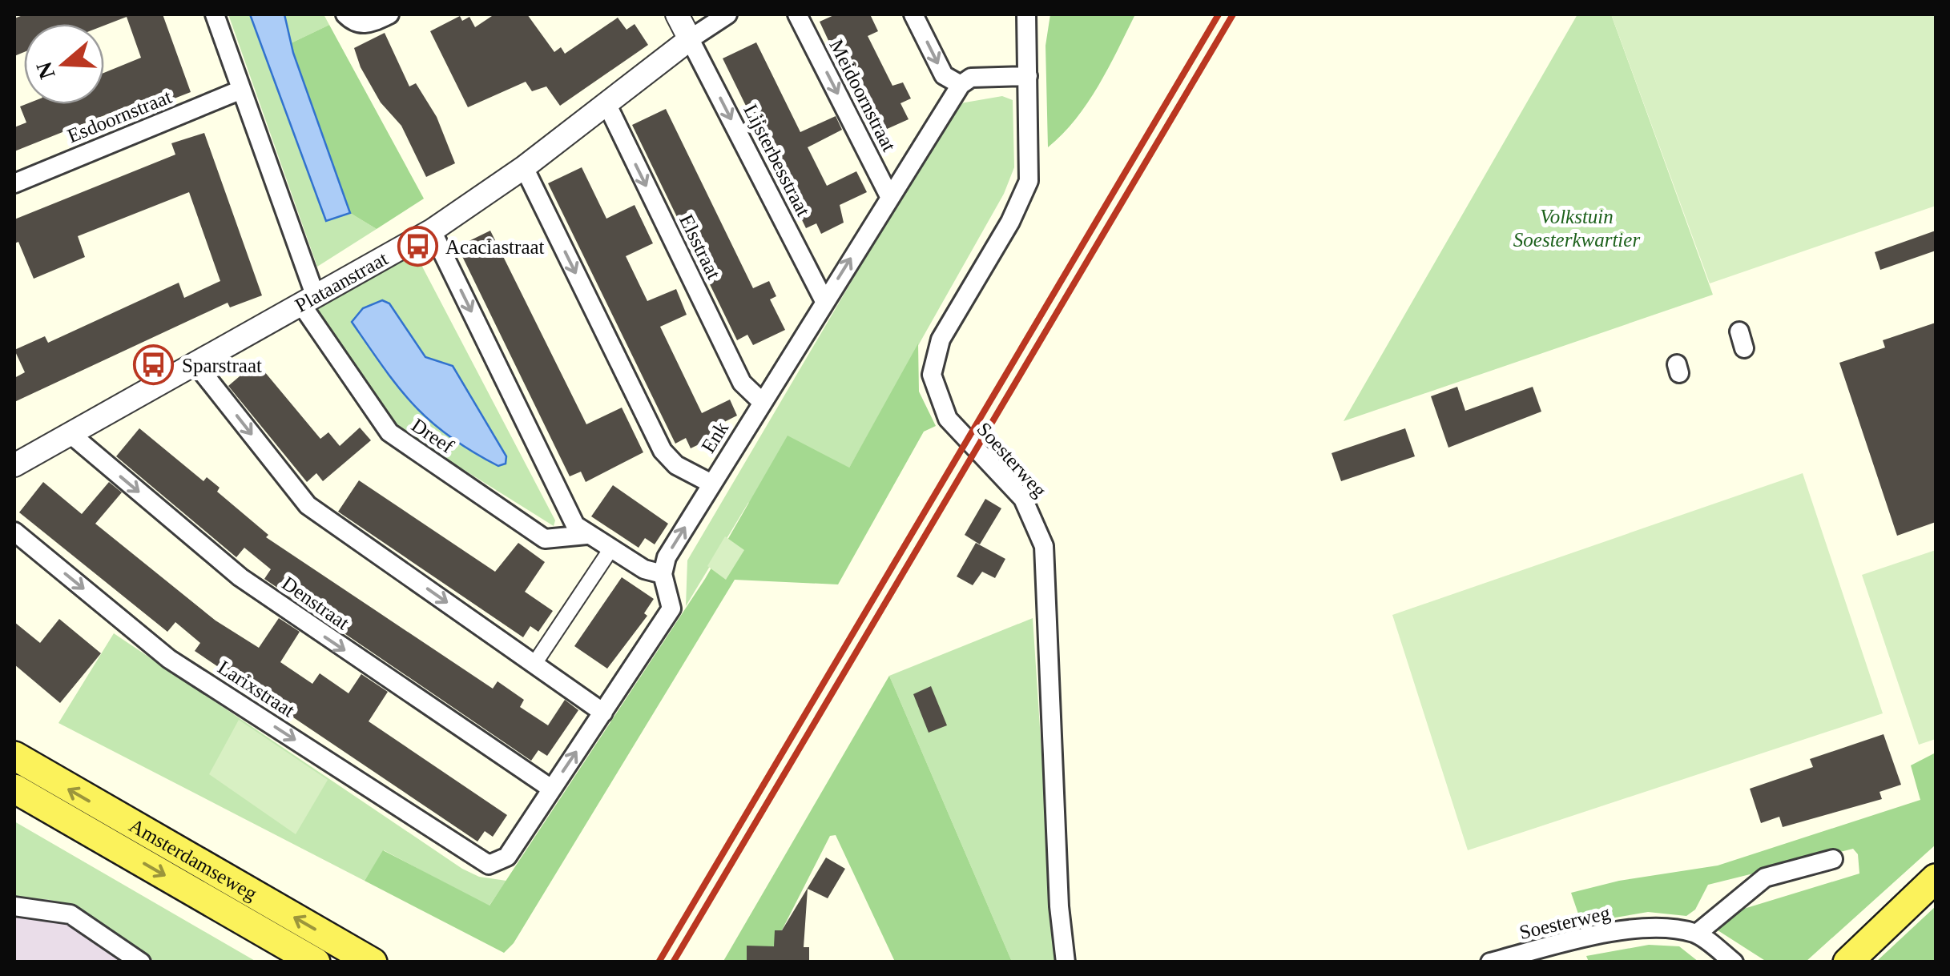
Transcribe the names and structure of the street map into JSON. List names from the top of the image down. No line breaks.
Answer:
{"streets":{"main road":["Amsterdamseweg"],"street":["Meidoornstraat","Esdoornstraat","Lijsterbesstraat","Elsstraat","Plataanstraat","Dreef","Enk","Soesterweg","Denstraat","Larixstraat"]},"crossings":[["Meidoornstraat","Enk"],["Esdoornstraat","Dreef"],["Lijsterbesstraat","Plataanstraat"],["Lijsterbesstraat","Enk"],["Elsstraat","Plataanstraat"],["Elsstraat","Enk"],["Plataanstraat","Dreef"],["Plataanstraat","Denstraat"],["Denstraat","Larixstraat"]],"one_way":["Lijsterbesstraat","Enk","Larixstraat"],"parks":["Volkstuin Soesterkwartier"],"places":{"bus stop":["Acaciastraat","Sparstraat"]},"north":"left"}
